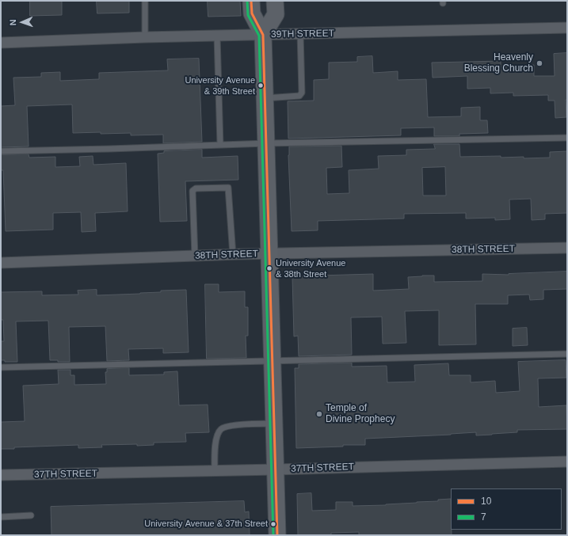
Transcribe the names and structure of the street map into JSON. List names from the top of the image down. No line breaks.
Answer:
{"streets":{"street":["39TH STREET","38TH STREET","37TH STREET"]},"places":["Heavenly Blessing Church","University Avenue & 39th Street","University Avenue & 38th Street","Temple of Divine Prophecy","University Avenue & 37th Street"],"lines":["transit line 10","transit line 7"],"legend":["10","7"],"north":"left"}
